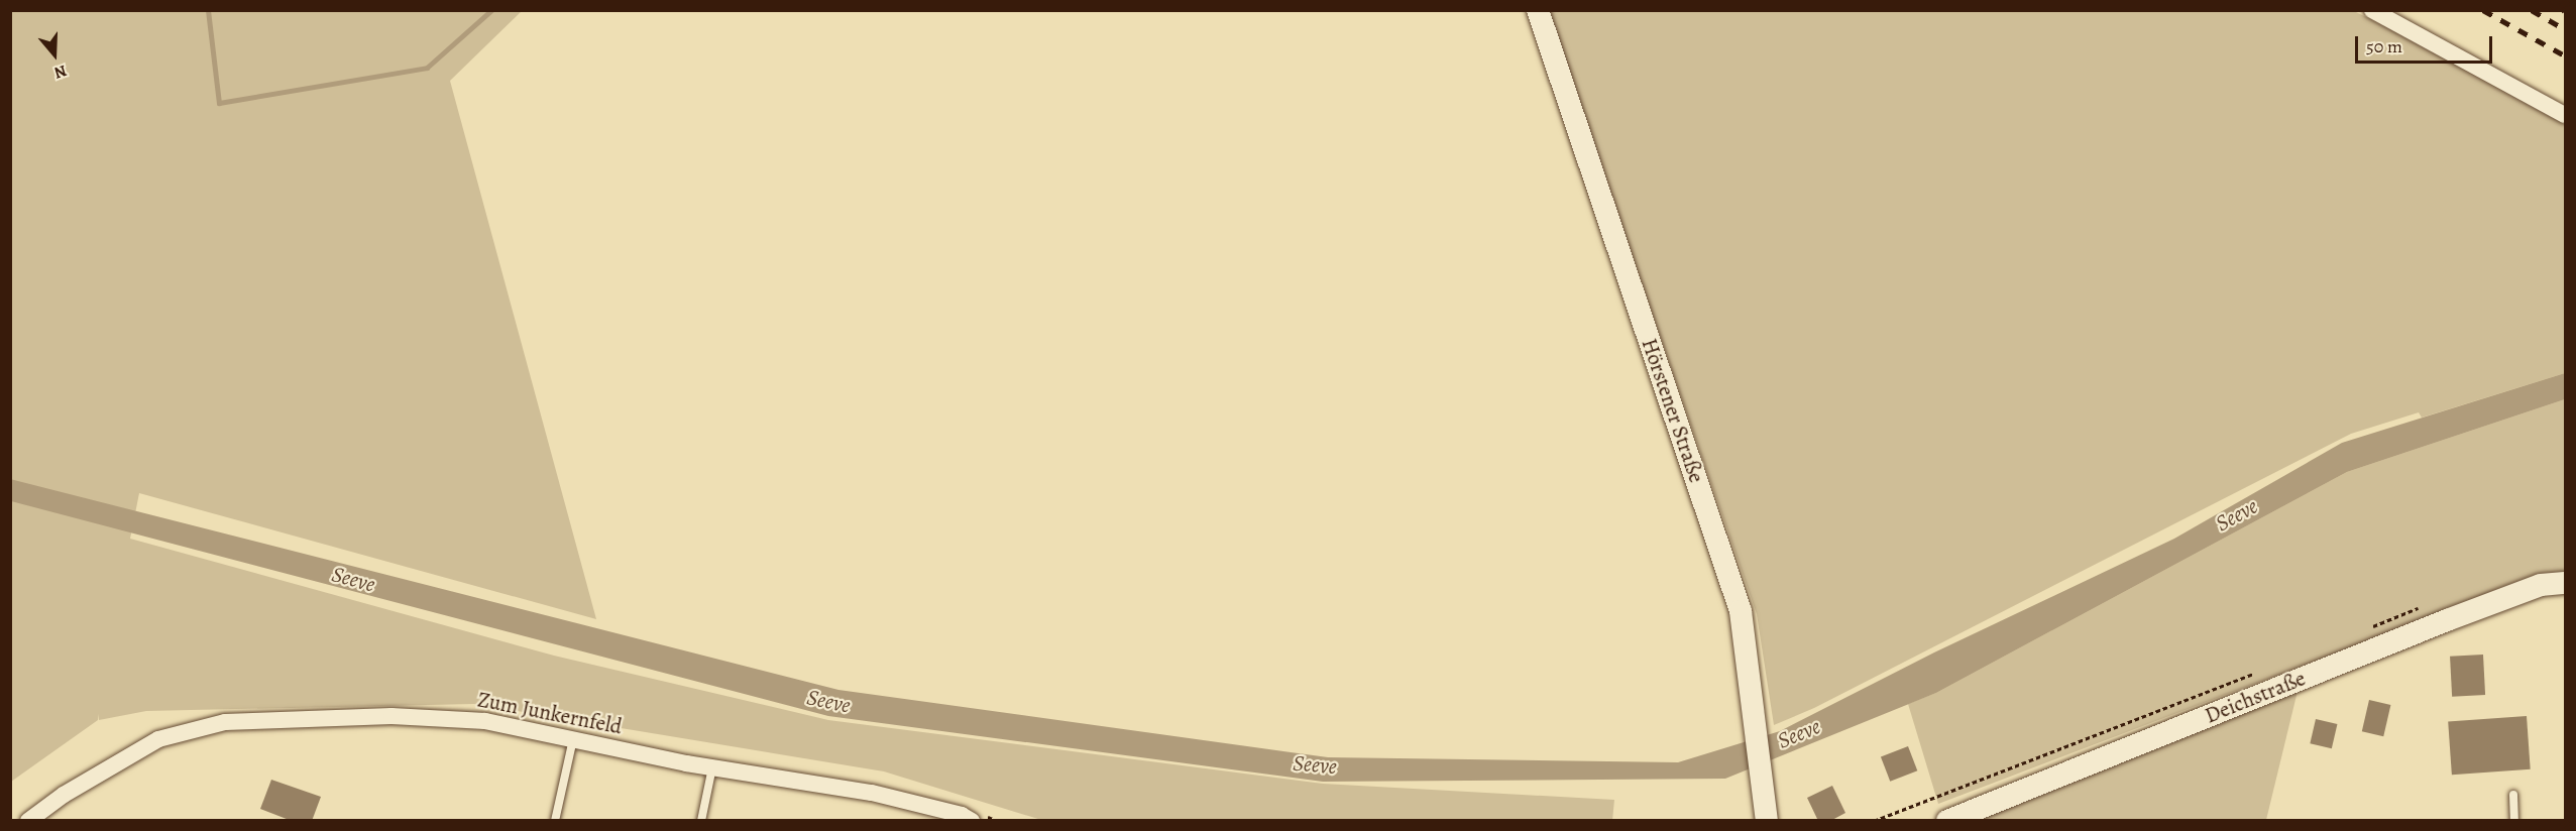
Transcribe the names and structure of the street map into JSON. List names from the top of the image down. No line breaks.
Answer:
{"streets":{"street":["Hörstener Straße","Deichstraße","Zum Junkernfeld"]},"water":["Seeve"],"scale_bar":"50 m","north":"bottom"}
